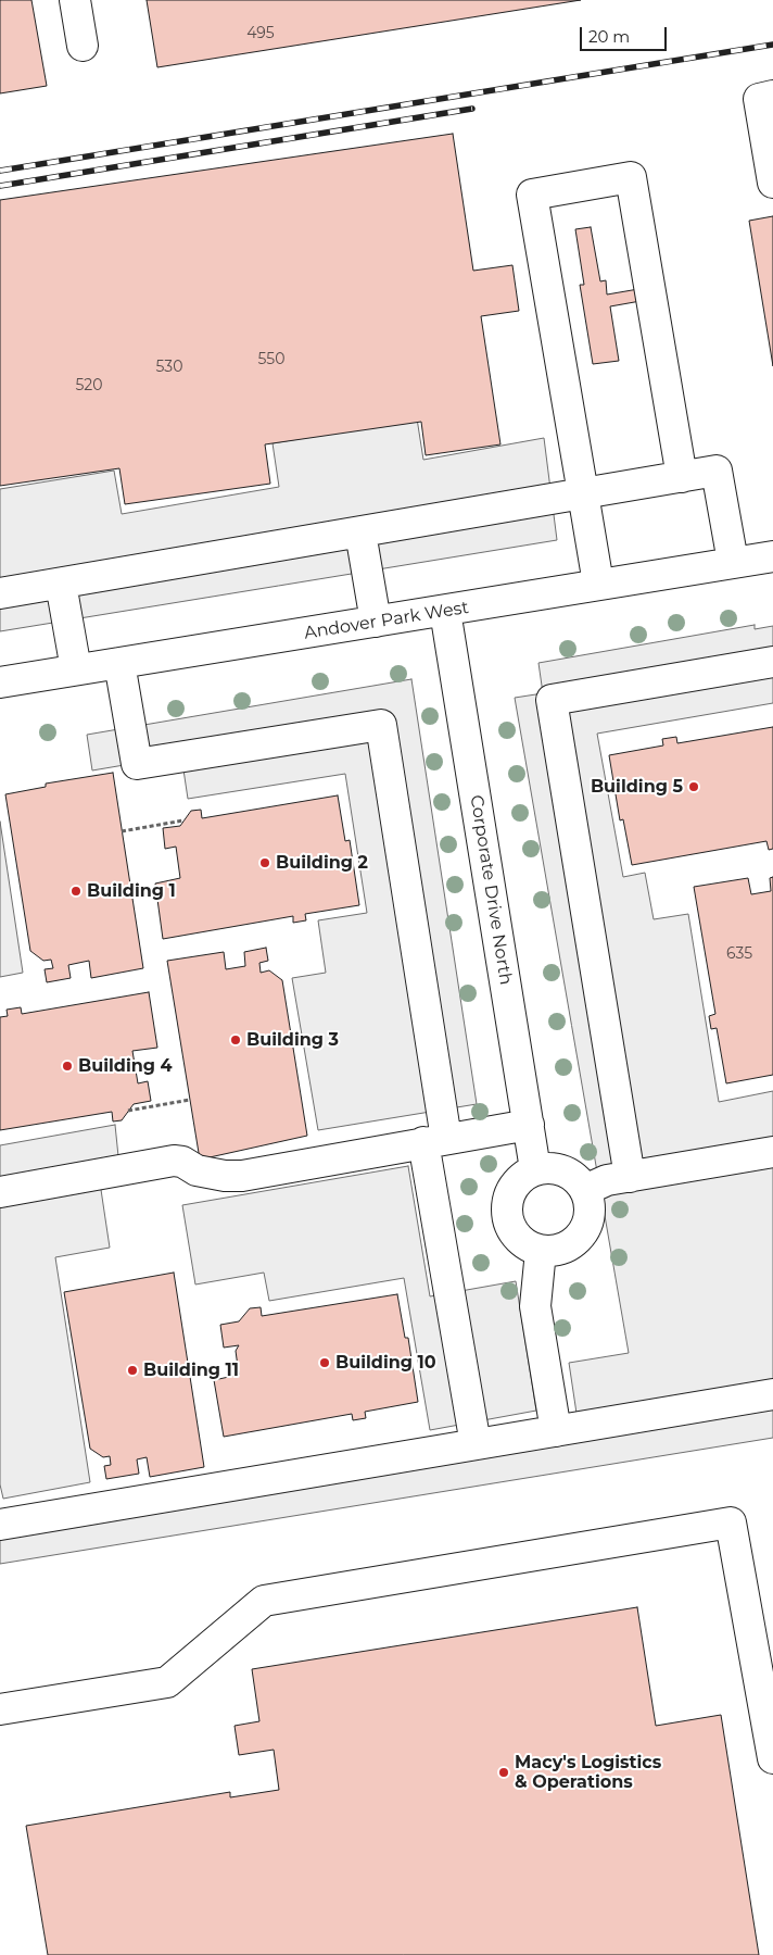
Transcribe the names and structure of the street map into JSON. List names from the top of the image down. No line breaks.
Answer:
{"streets":{"street":["Andover Park West","Corporate Drive North"]},"crossings":[["Andover Park West","Corporate Drive North"]],"places":["Building 5","Building 2","Building 1","Building 3","Building 4","Building 10","Building 11","Macy's Logistics & Operations"],"house_numbers":["495","550","530","520","635"],"scale_bar":"20 m"}
